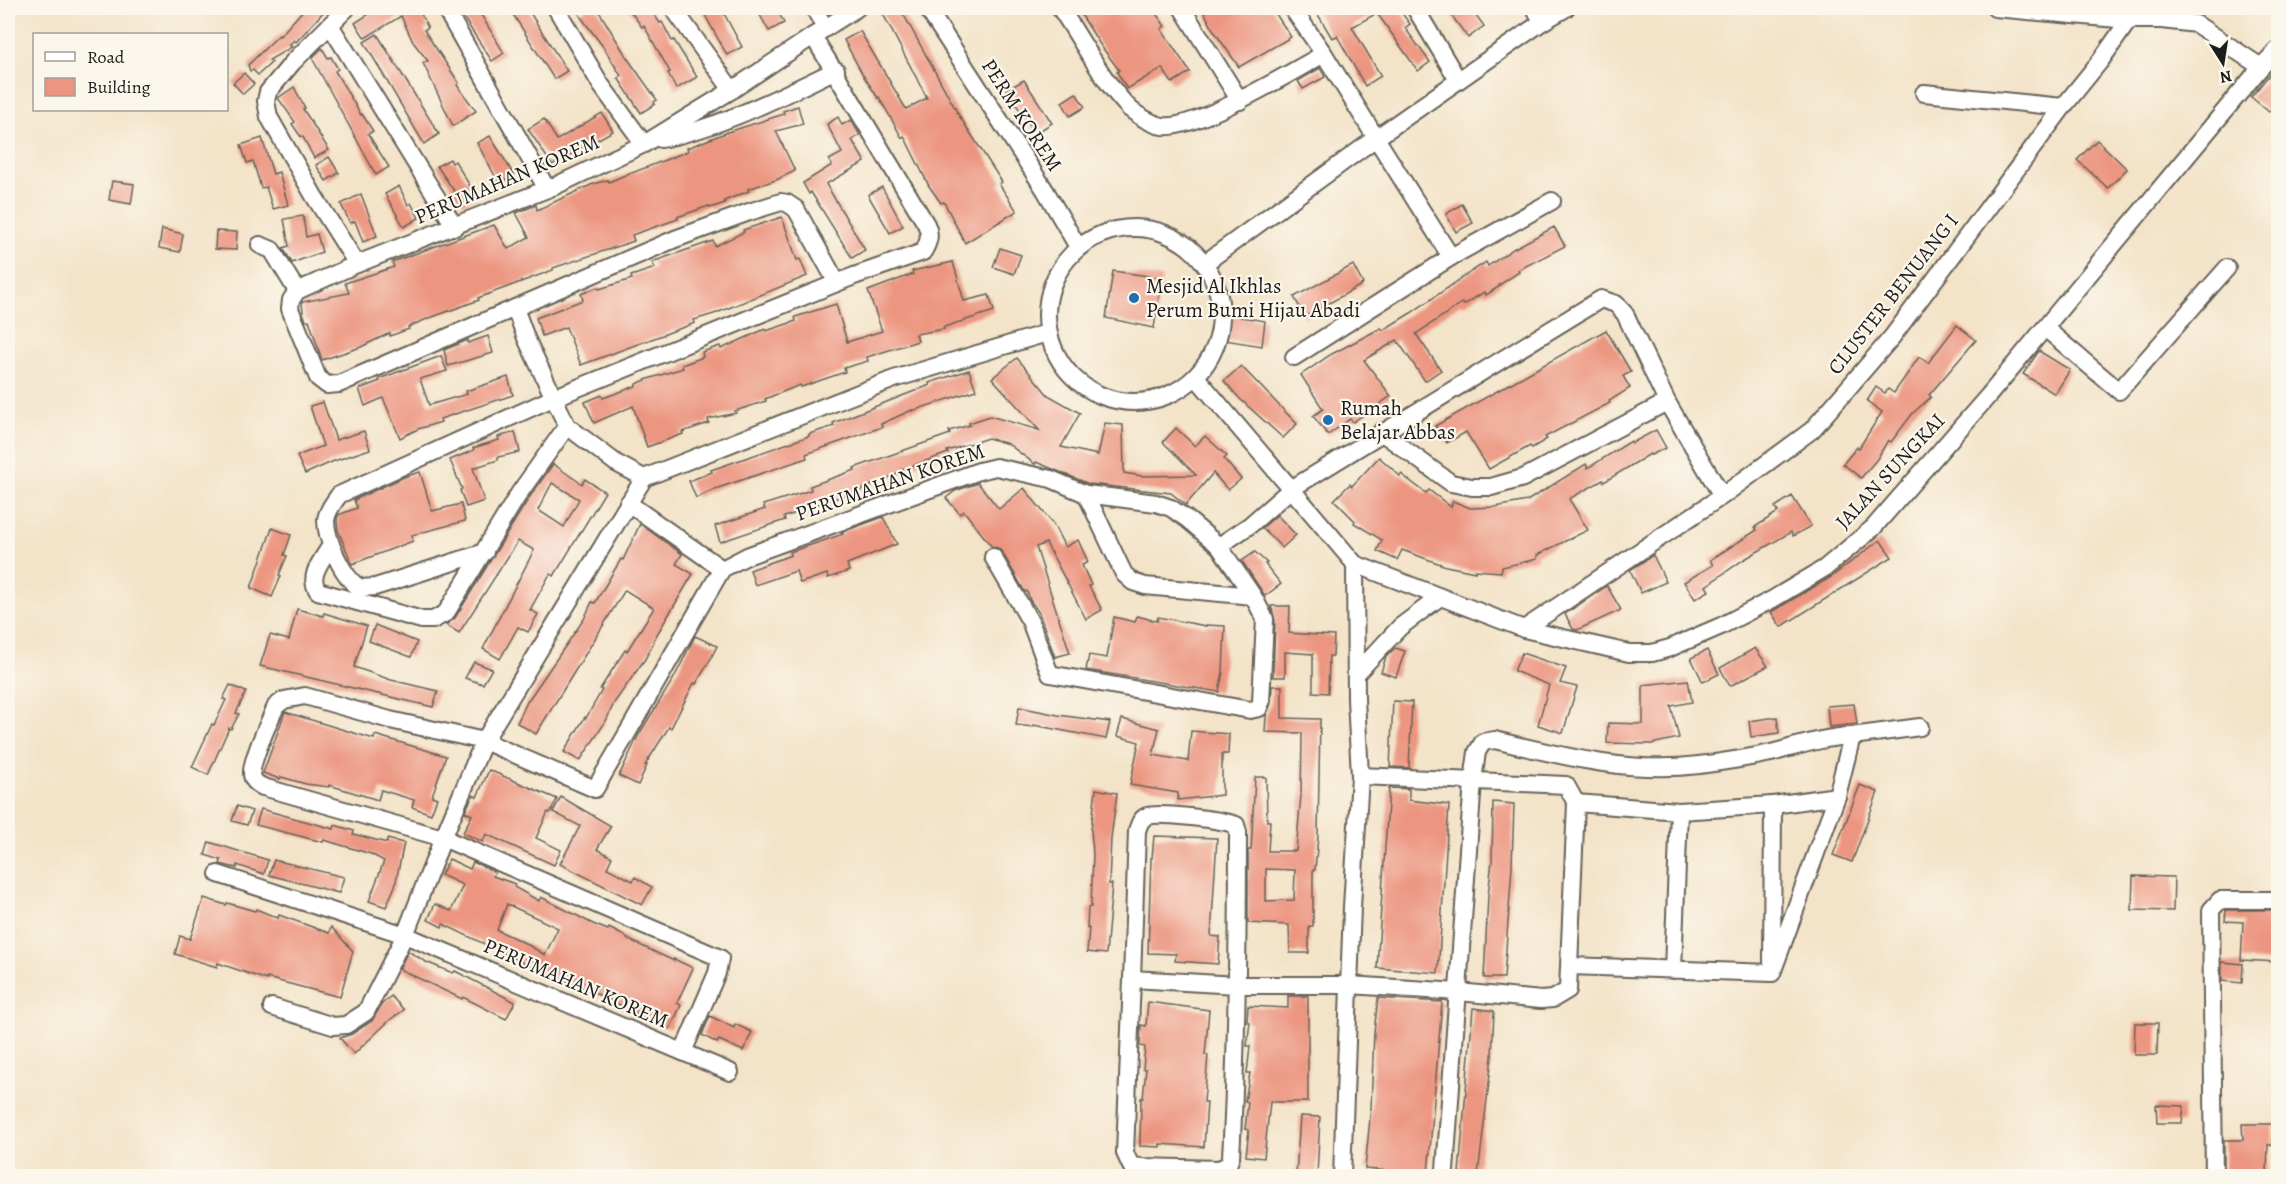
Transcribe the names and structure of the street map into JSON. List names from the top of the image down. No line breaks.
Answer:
{"streets":{"street":["PERM KOREM","PERUMAHAN KOREM","CLUSTER BENUANG I","JALAN SUNGKAI"]},"crossings":[["CLUSTER BENUANG I","JALAN SUNGKAI"]],"places":["Mesjid Al Ikhlas Perum Bumi Hijau Abadi","Rumah Belajar Abbas"],"legend":["Road","Building"],"north":"bottom"}
